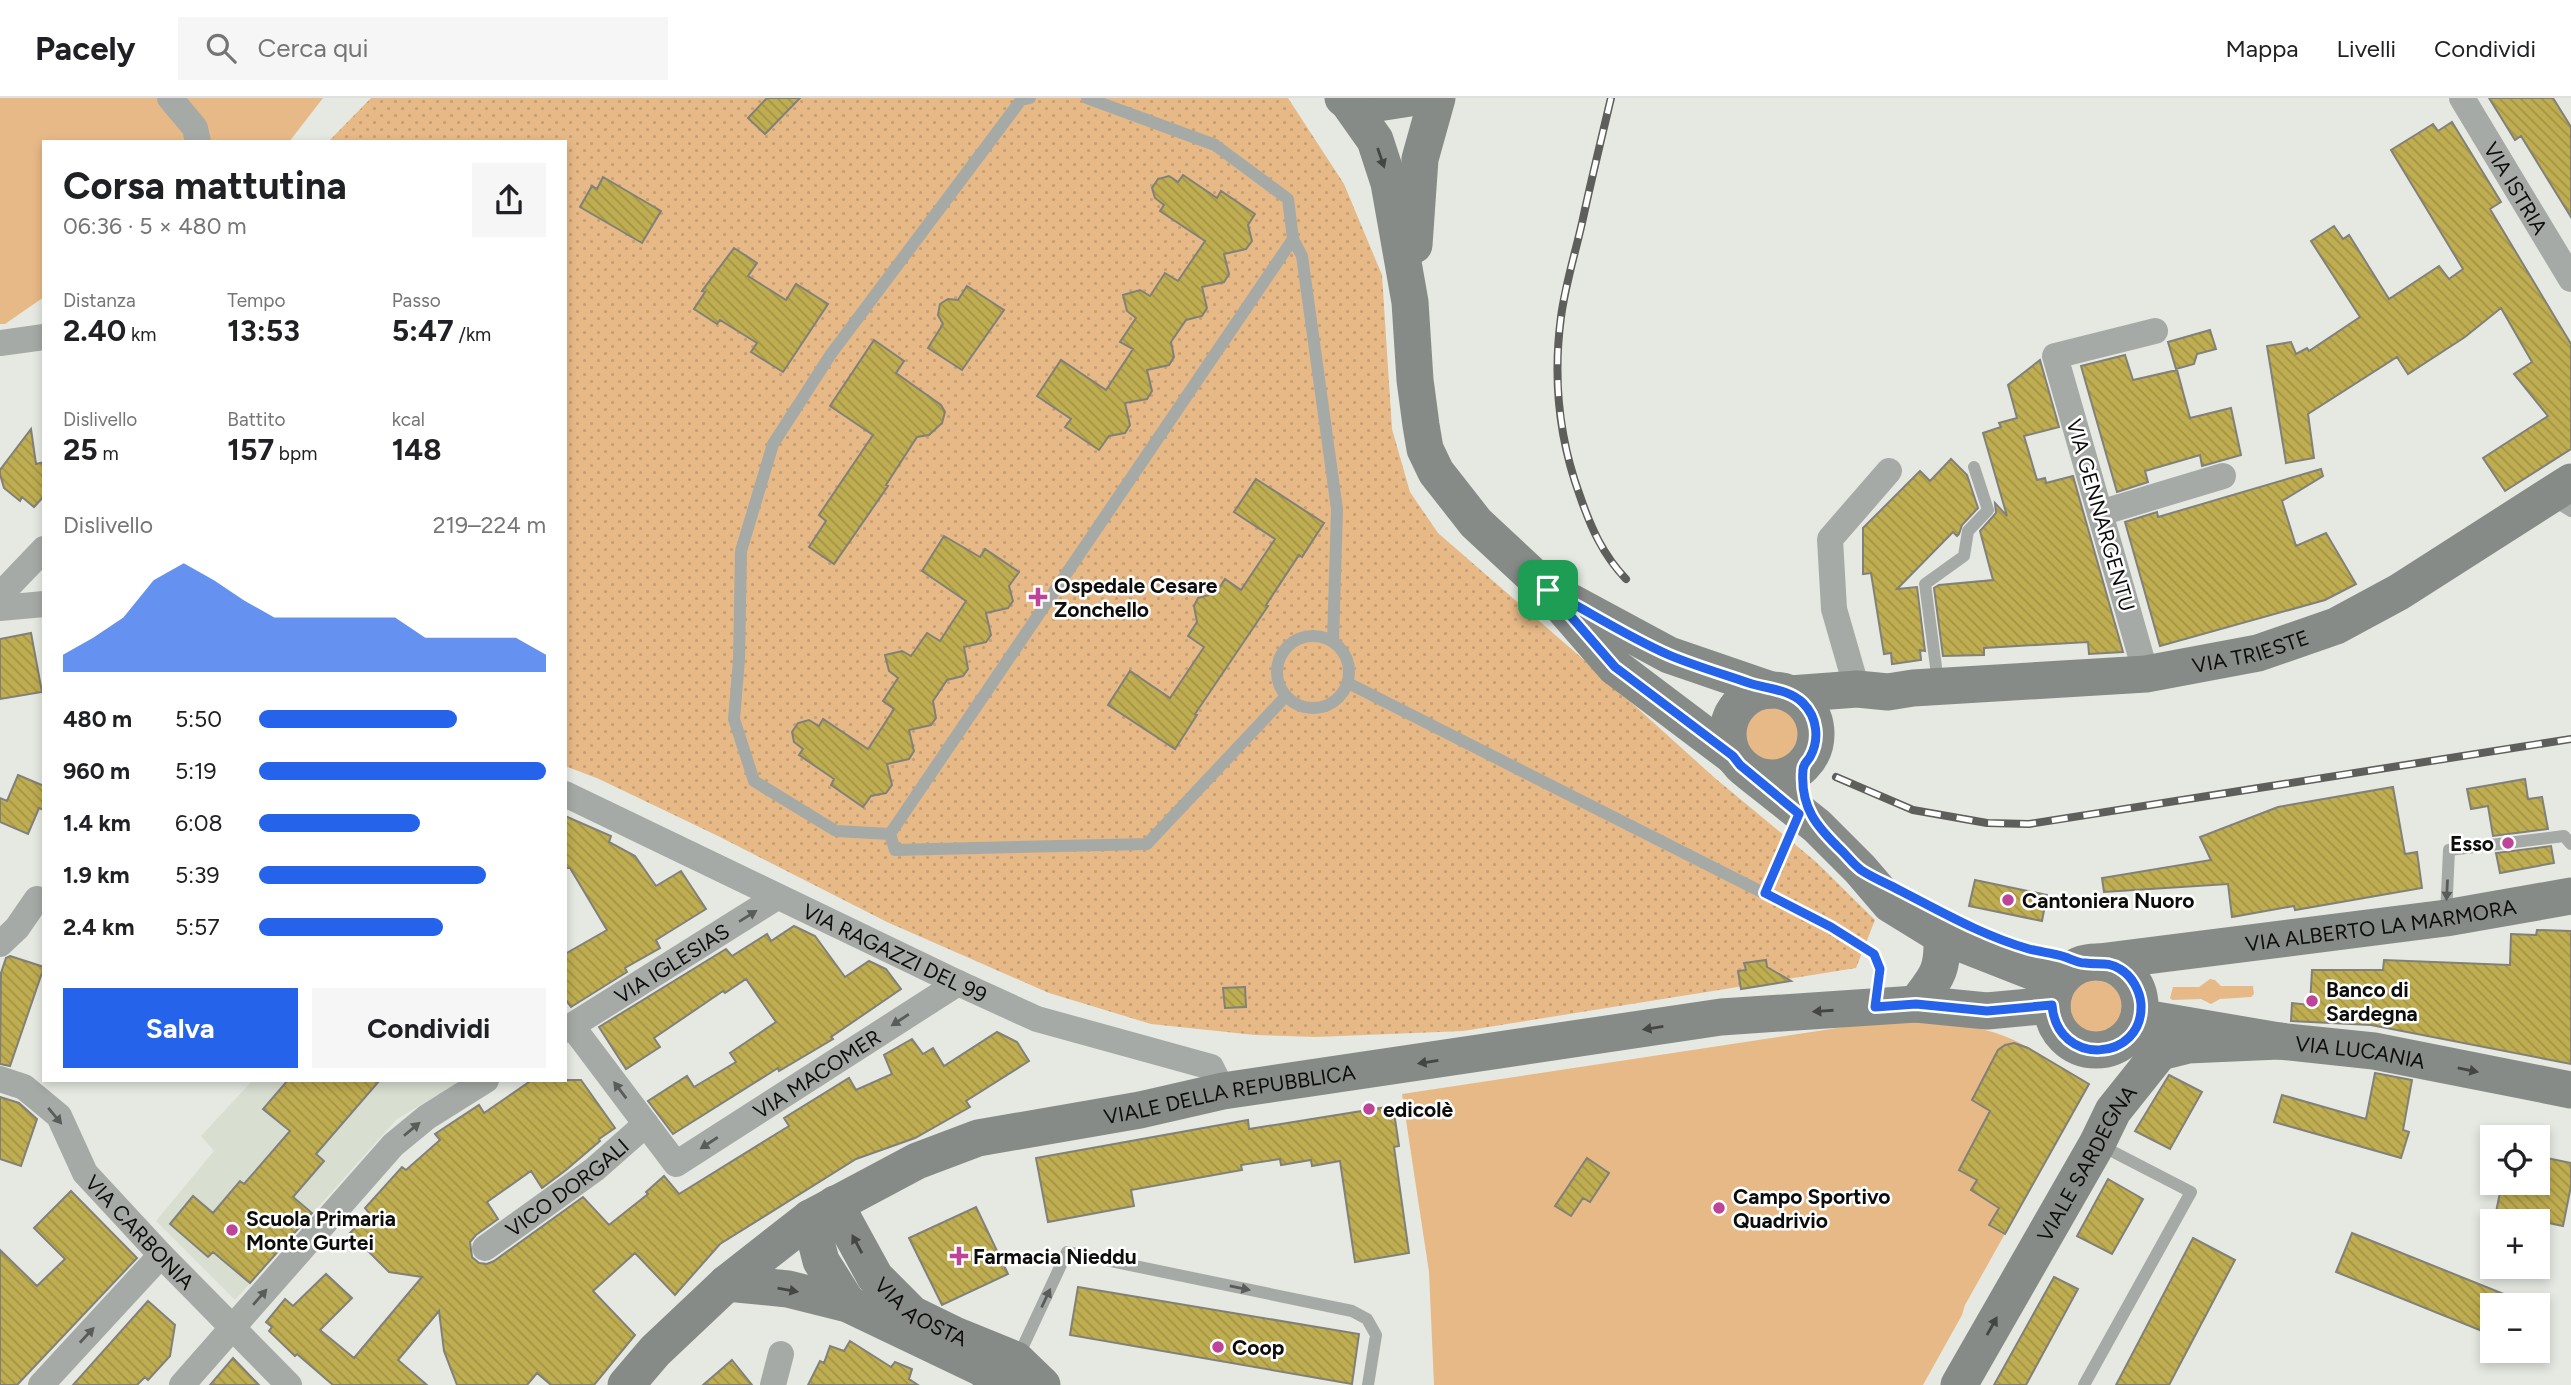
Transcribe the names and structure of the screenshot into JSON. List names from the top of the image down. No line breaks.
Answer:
{"streets":{"street":["VIA ISTRIA","VIA GENNARGENTU","VIA TRIESTE","VIA ALBERTO LA MARMORA","VIA RAGAZZI DEL 99","VIA IGLESIAS","VIA LUCANIA","VIA MACOMER","VIALE DELLA REPUBBLICA","VIALE SARDEGNA","VICO DORGALI","VIA CARBONIA","VIA AOSTA"]},"crossings":[["VIA GENNARGENTU","VIA TRIESTE"],["VIA ALBERTO LA MARMORA","VIA LUCANIA"],["VIA ALBERTO LA MARMORA","VIALE DELLA REPUBBLICA"],["VIA RAGAZZI DEL 99","VIA IGLESIAS"],["VIA RAGAZZI DEL 99","VIA MACOMER"],["VIA RAGAZZI DEL 99","VIALE DELLA REPUBBLICA"],["VIA LUCANIA","VIALE DELLA REPUBBLICA"],["VIA LUCANIA","VIALE SARDEGNA"],["VIA MACOMER","VICO DORGALI"],["VIALE DELLA REPUBBLICA","VIA AOSTA"]],"one_way":["VIA IGLESIAS","VIA LUCANIA","VIA MACOMER","VIALE DELLA REPUBBLICA","VIALE SARDEGNA","VIA CARBONIA"],"places":{"health":["Ospedale Cesare Zonchello","Farmacia Nieddu"],"other":["Esso","Cantoniera Nuoro","Banco di Sardegna","edicolè","Campo Sportivo Quadrivio","Scuola Primaria Monte Gurtei","Coop"]},"page":{"header":"Pacely","search":"Cerca qui","nav":["Mappa","Livelli","Condividi"],"heading":["Corsa mattutina","06:36 · 5 × 480 m"],"stats":[["Distanza","2.40 km"],["Tempo","13:53"],["Passo","5:47 /km"],["Dislivello","25 m"],["Battito","157 bpm"],["kcal","148"]],"chart":["Dislivello","219–224 m"],"list":[{"name":"480 m","note":"5:50"},{"name":"960 m","note":"5:19"},{"name":"1.4 km","note":"6:08"},{"name":"1.9 km","note":"5:39"},{"name":"2.4 km","note":"5:57"}],"buttons":["Salva","Condividi"],"map_buttons":["+","−"]}}
